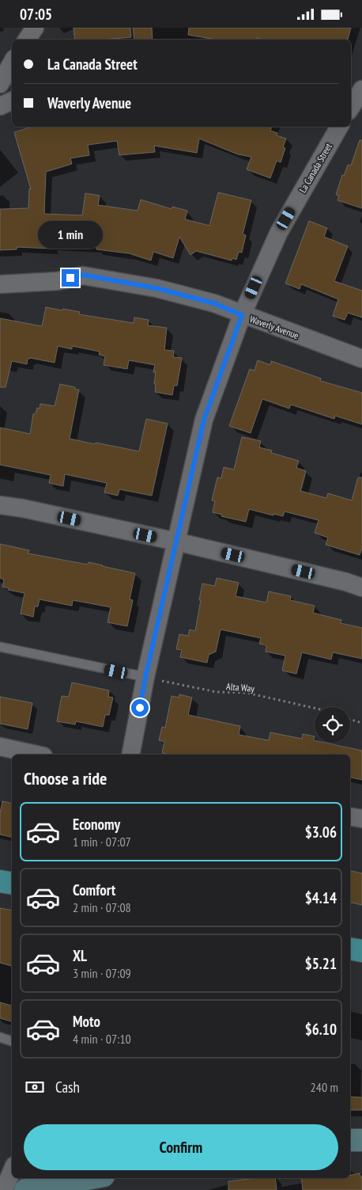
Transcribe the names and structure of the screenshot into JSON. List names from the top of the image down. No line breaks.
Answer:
{"streets":{"street":["La Canada Street","Waverly Avenue"],"path":["Alta Way"]},"crossings":[["La Canada Street","Waverly Avenue"],["La Canada Street","Alta Way"]],"page":{"status":"07:05","banner":["La Canada Street","Waverly Avenue"],"bubble":"1 min","heading":"Choose a ride","list":[{"name":"Economy","note":"1 min · 07:07","value":"$3.06"},{"name":"Comfort","note":"2 min · 07:08","value":"$4.14"},{"name":"XL","note":"3 min · 07:09","value":"$5.21"},{"name":"Moto","note":"4 min · 07:10","value":"$6.10"}],"pay":["Cash","240 m"],"buttons":"Confirm"}}
